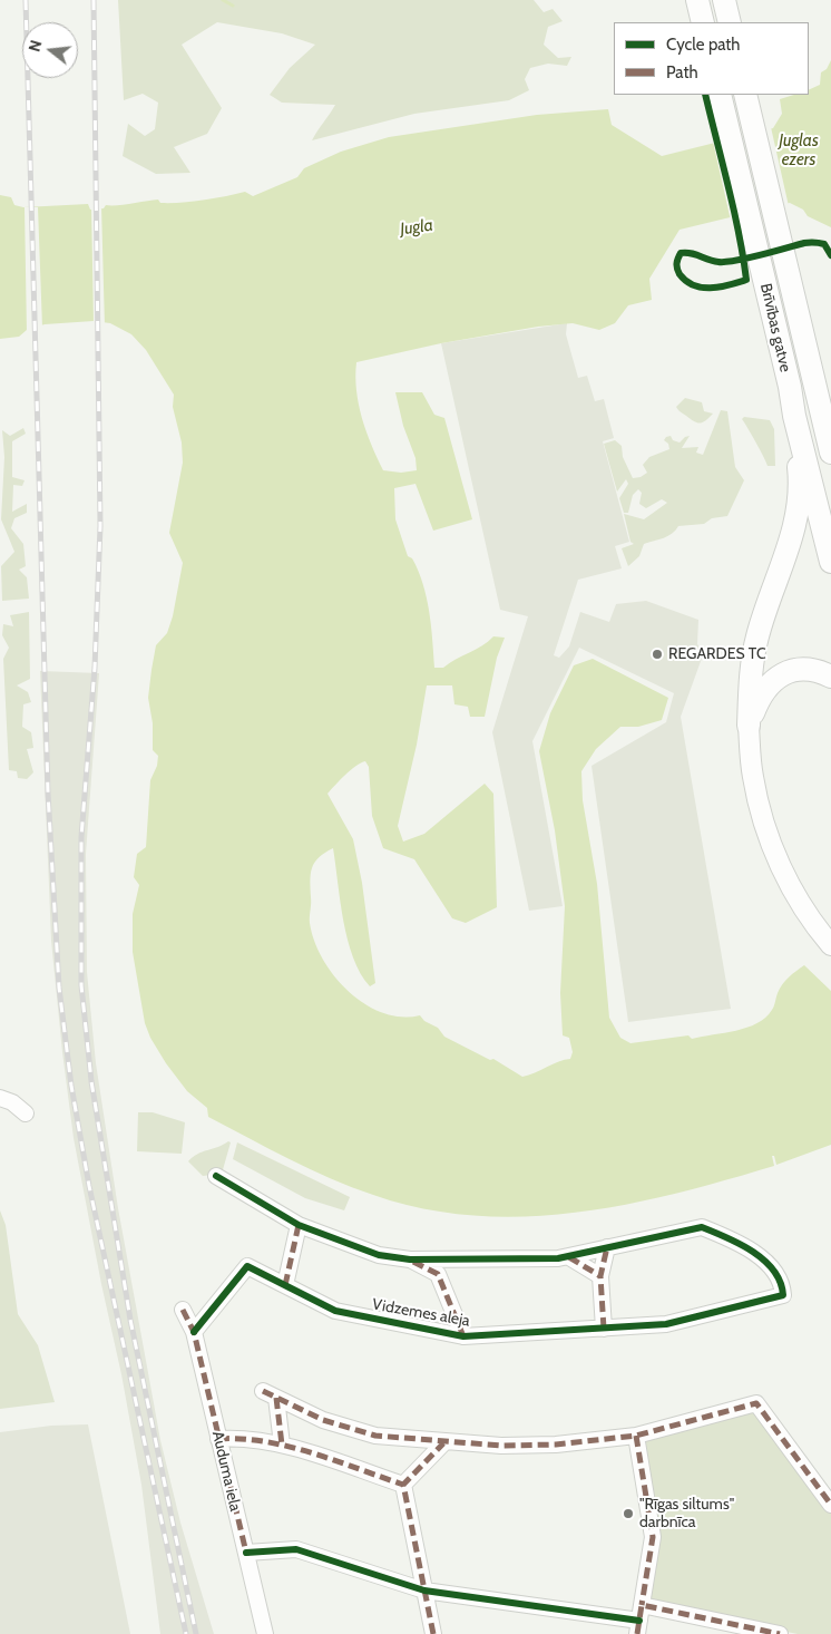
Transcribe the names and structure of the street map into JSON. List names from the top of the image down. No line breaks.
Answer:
{"streets":{"highway":["Brīvības gatve"],"street":["Vidzemes aleja","Auduma iela"]},"crossings":[["Vidzemes aleja","Auduma iela"]],"water":["Juglas ezers","Jugla"],"places":["REGARDES TC","\"Rīgas siltums\" darbnīca"],"legend":["Cycle path","Path"],"north":"left"}
